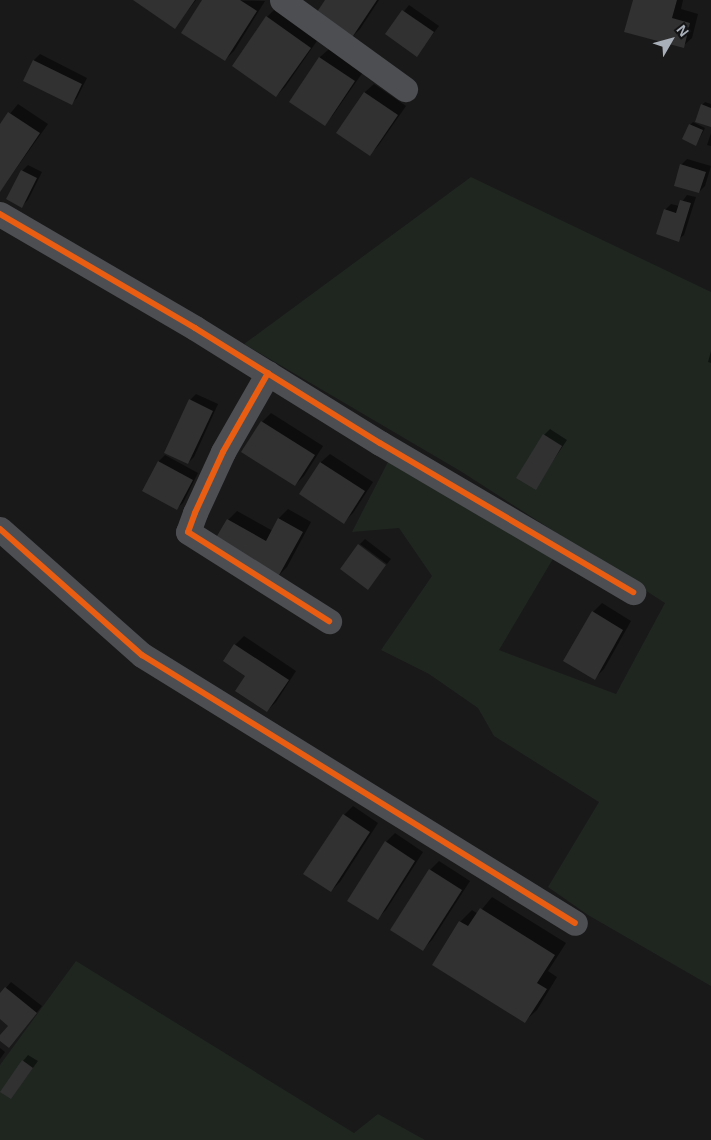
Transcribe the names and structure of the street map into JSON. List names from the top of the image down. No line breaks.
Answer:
{"north":"top right"}
